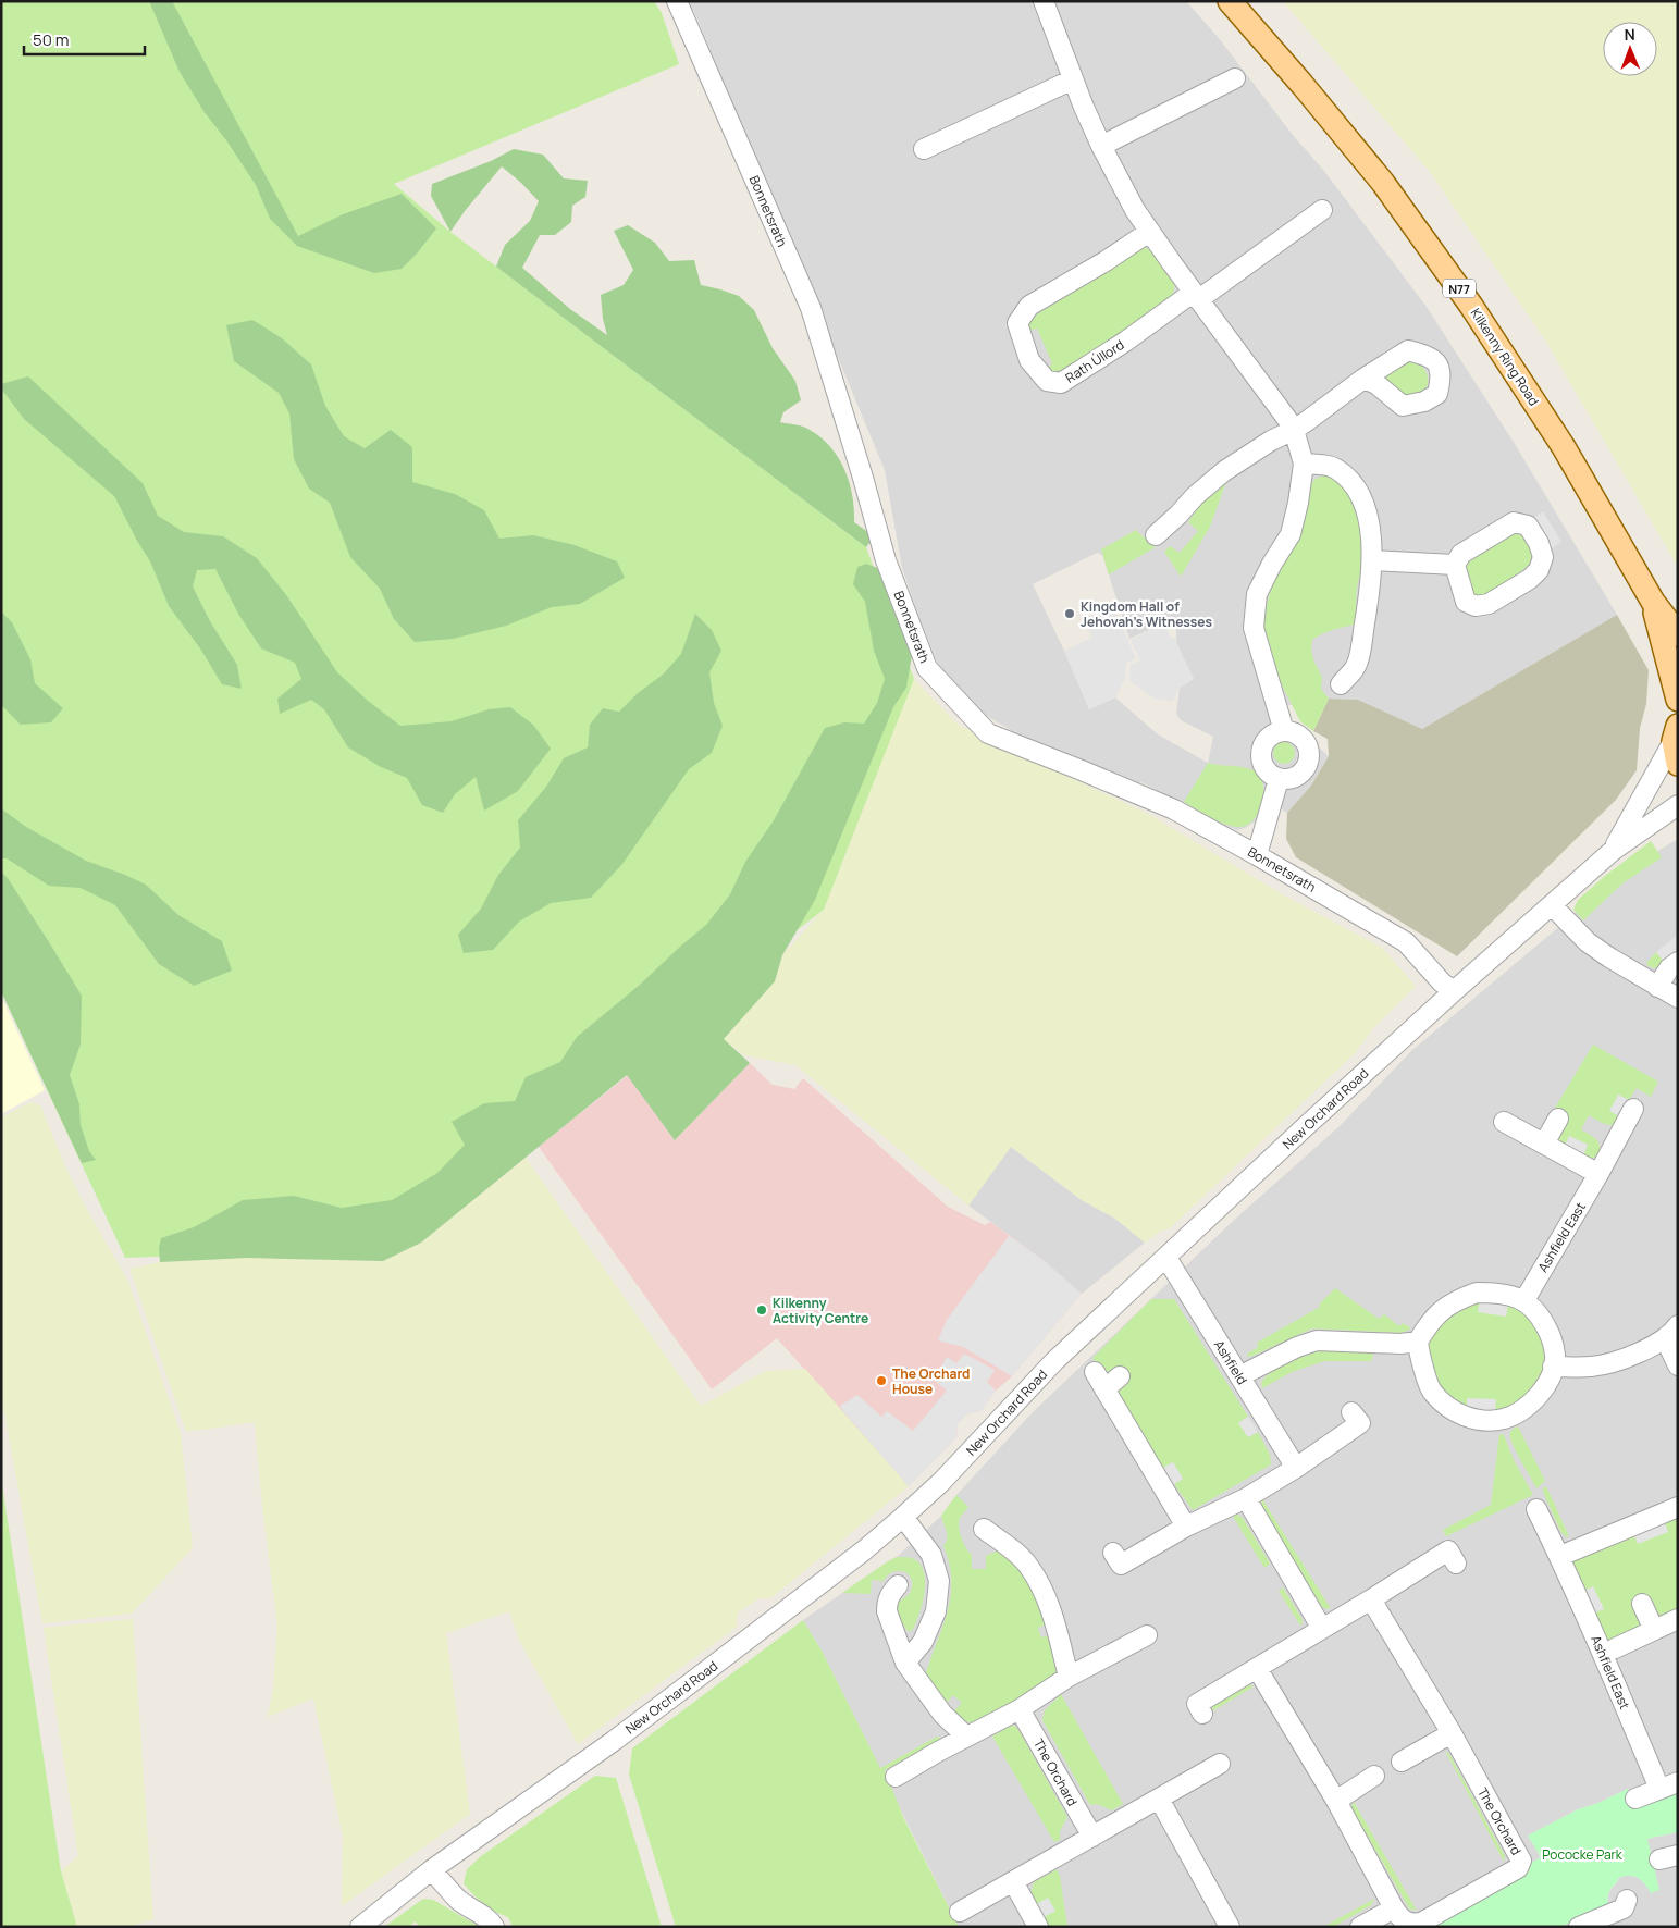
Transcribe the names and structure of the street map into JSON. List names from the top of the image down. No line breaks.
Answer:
{"streets":{"main road":["N77","Kilkenny Ring Road"],"street":["Bonnetsrath","Rath Úllord","New Orchard Road","Ashfield East","Ashfield","The Orchard"]},"crossings":[["Bonnetsrath","New Orchard Road"],["New Orchard Road","Ashfield"]],"parks":["Pococke Park"],"places":["Kingdom Hall of Jehovah's Witnesses","Kilkenny Activity Centre","The Orchard House"],"scale_bar":"50 m","north":"top"}
